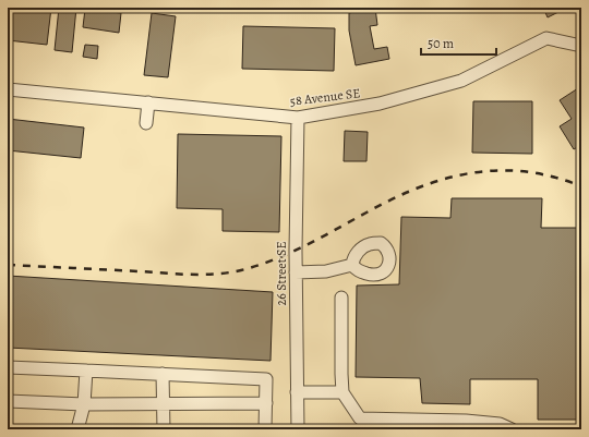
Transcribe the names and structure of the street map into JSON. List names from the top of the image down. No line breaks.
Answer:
{"streets":{"street":["58 Avenue SE","26 Street SE"]},"crossings":[["58 Avenue SE","26 Street SE"]],"scale_bar":"50 m"}
